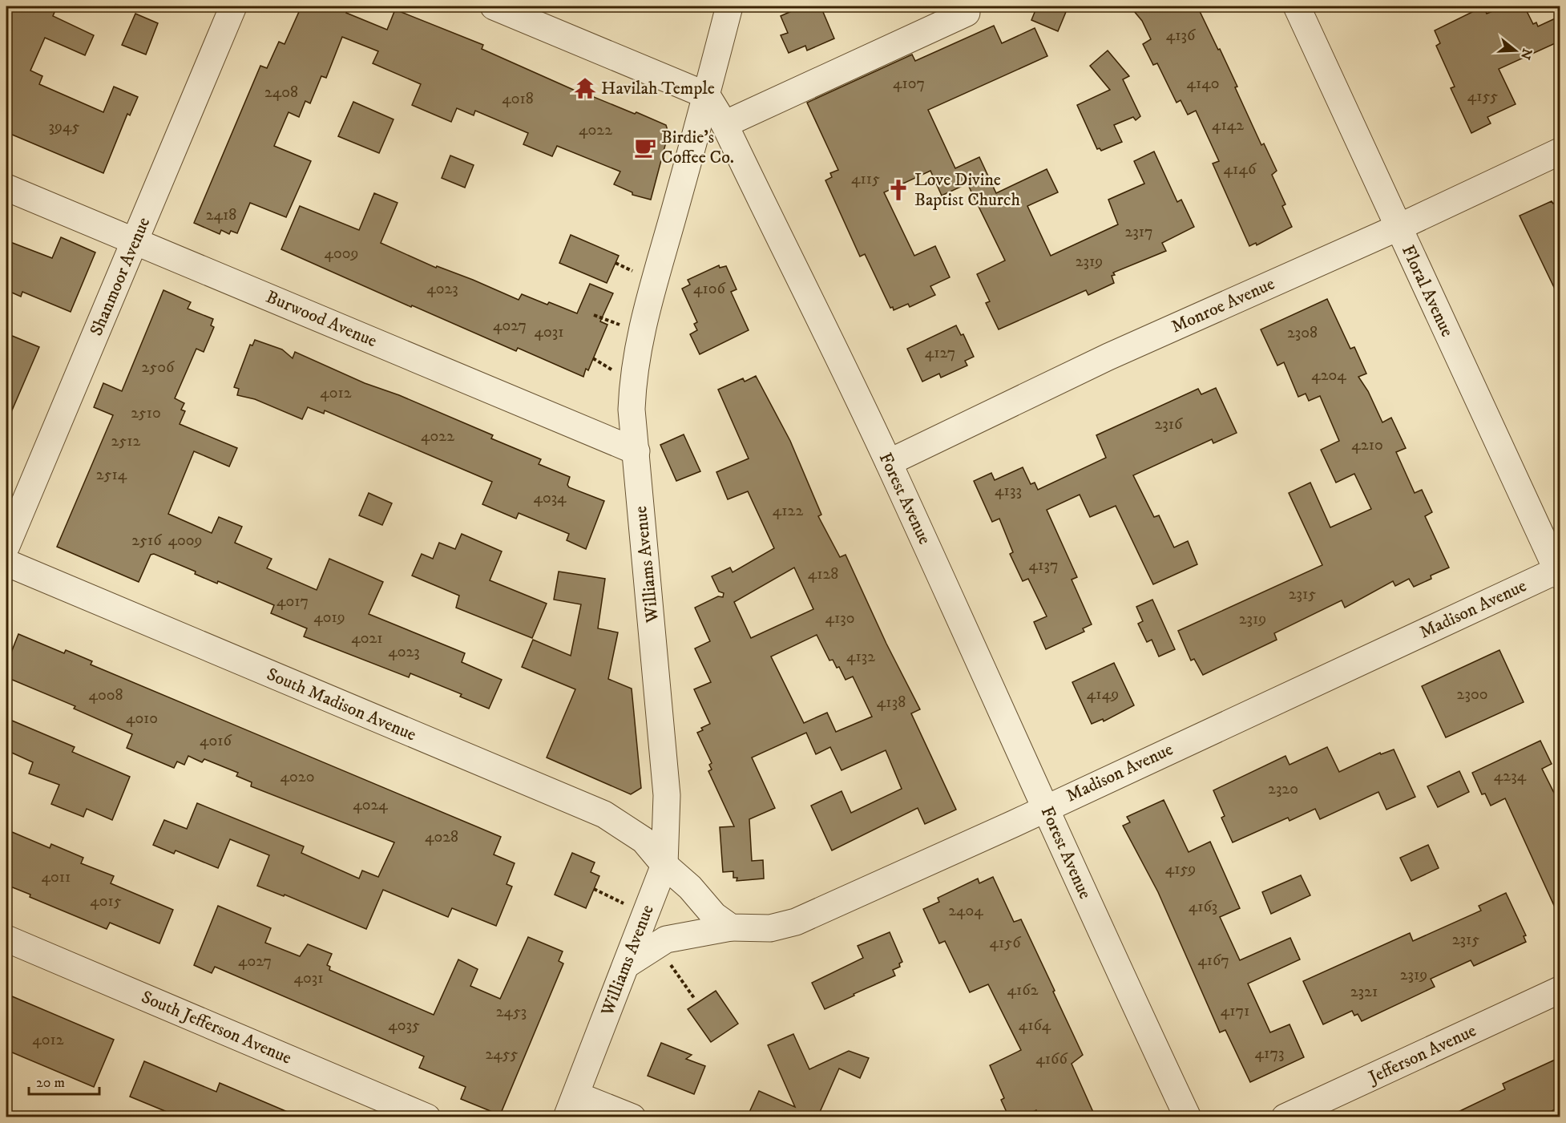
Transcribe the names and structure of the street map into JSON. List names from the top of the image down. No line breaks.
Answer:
{"streets":{"street":["Shanmoor Avenue","Floral Avenue","Monroe Avenue","Burwood Avenue","Forest Avenue","Williams Avenue","Madison Avenue","South Madison Avenue","South Jefferson Avenue","Jefferson Avenue"]},"crossings":[["Shanmoor Avenue","Burwood Avenue"],["Floral Avenue","Monroe Avenue"],["Floral Avenue","Madison Avenue"],["Monroe Avenue","Forest Avenue"],["Burwood Avenue","Williams Avenue"],["Forest Avenue","Williams Avenue"],["Forest Avenue","Madison Avenue"],["Williams Avenue","Madison Avenue"],["Williams Avenue","South Madison Avenue"]],"places":{"temple":["Havilah Temple"],"cafe":["Birdie’s Coffee Co."],"church":["Love Divine Baptist Church"]},"house_numbers":["4136","4107","4140","2408","4155","4018","4142","3945","4022","4146","4115","2418","2317","4009","2319","4023","4106","4027","4031","2308","4127","2506","4204","4012","2510","2316","4022","2512","4210","2514","4133","4034","4122","2516","4009","4137","4128","2315","4017","4019","4130","2319","4021","4023","4132","4149","2300","4008","4138","4010","4016","4234","4020","2320","4024","4028","4159","4011","4015","4163","2404","2315","4156","4167","4027","2319","4031","4162","2321","4171","2453","4035","4164","4012","4173","2455","4166"],"scale_bar":"20 m","north":"right"}
